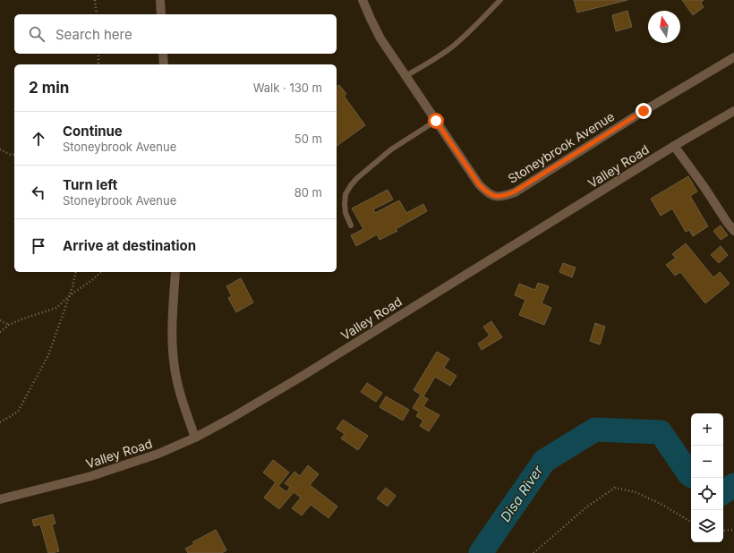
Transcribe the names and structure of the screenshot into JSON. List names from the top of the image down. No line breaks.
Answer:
{"streets":{"street":["Stoneybrook Avenue","Valley Road"]},"water":["Disa River"],"north":"top","page":{"search":"Search here","heading":["2 min","Walk · 130 m"],"list":[["Continue","Stoneybrook Avenue","50 m"],["Turn left","Stoneybrook Avenue","80 m"],"Arrive at destination"],"map_buttons":["+","−"]}}
